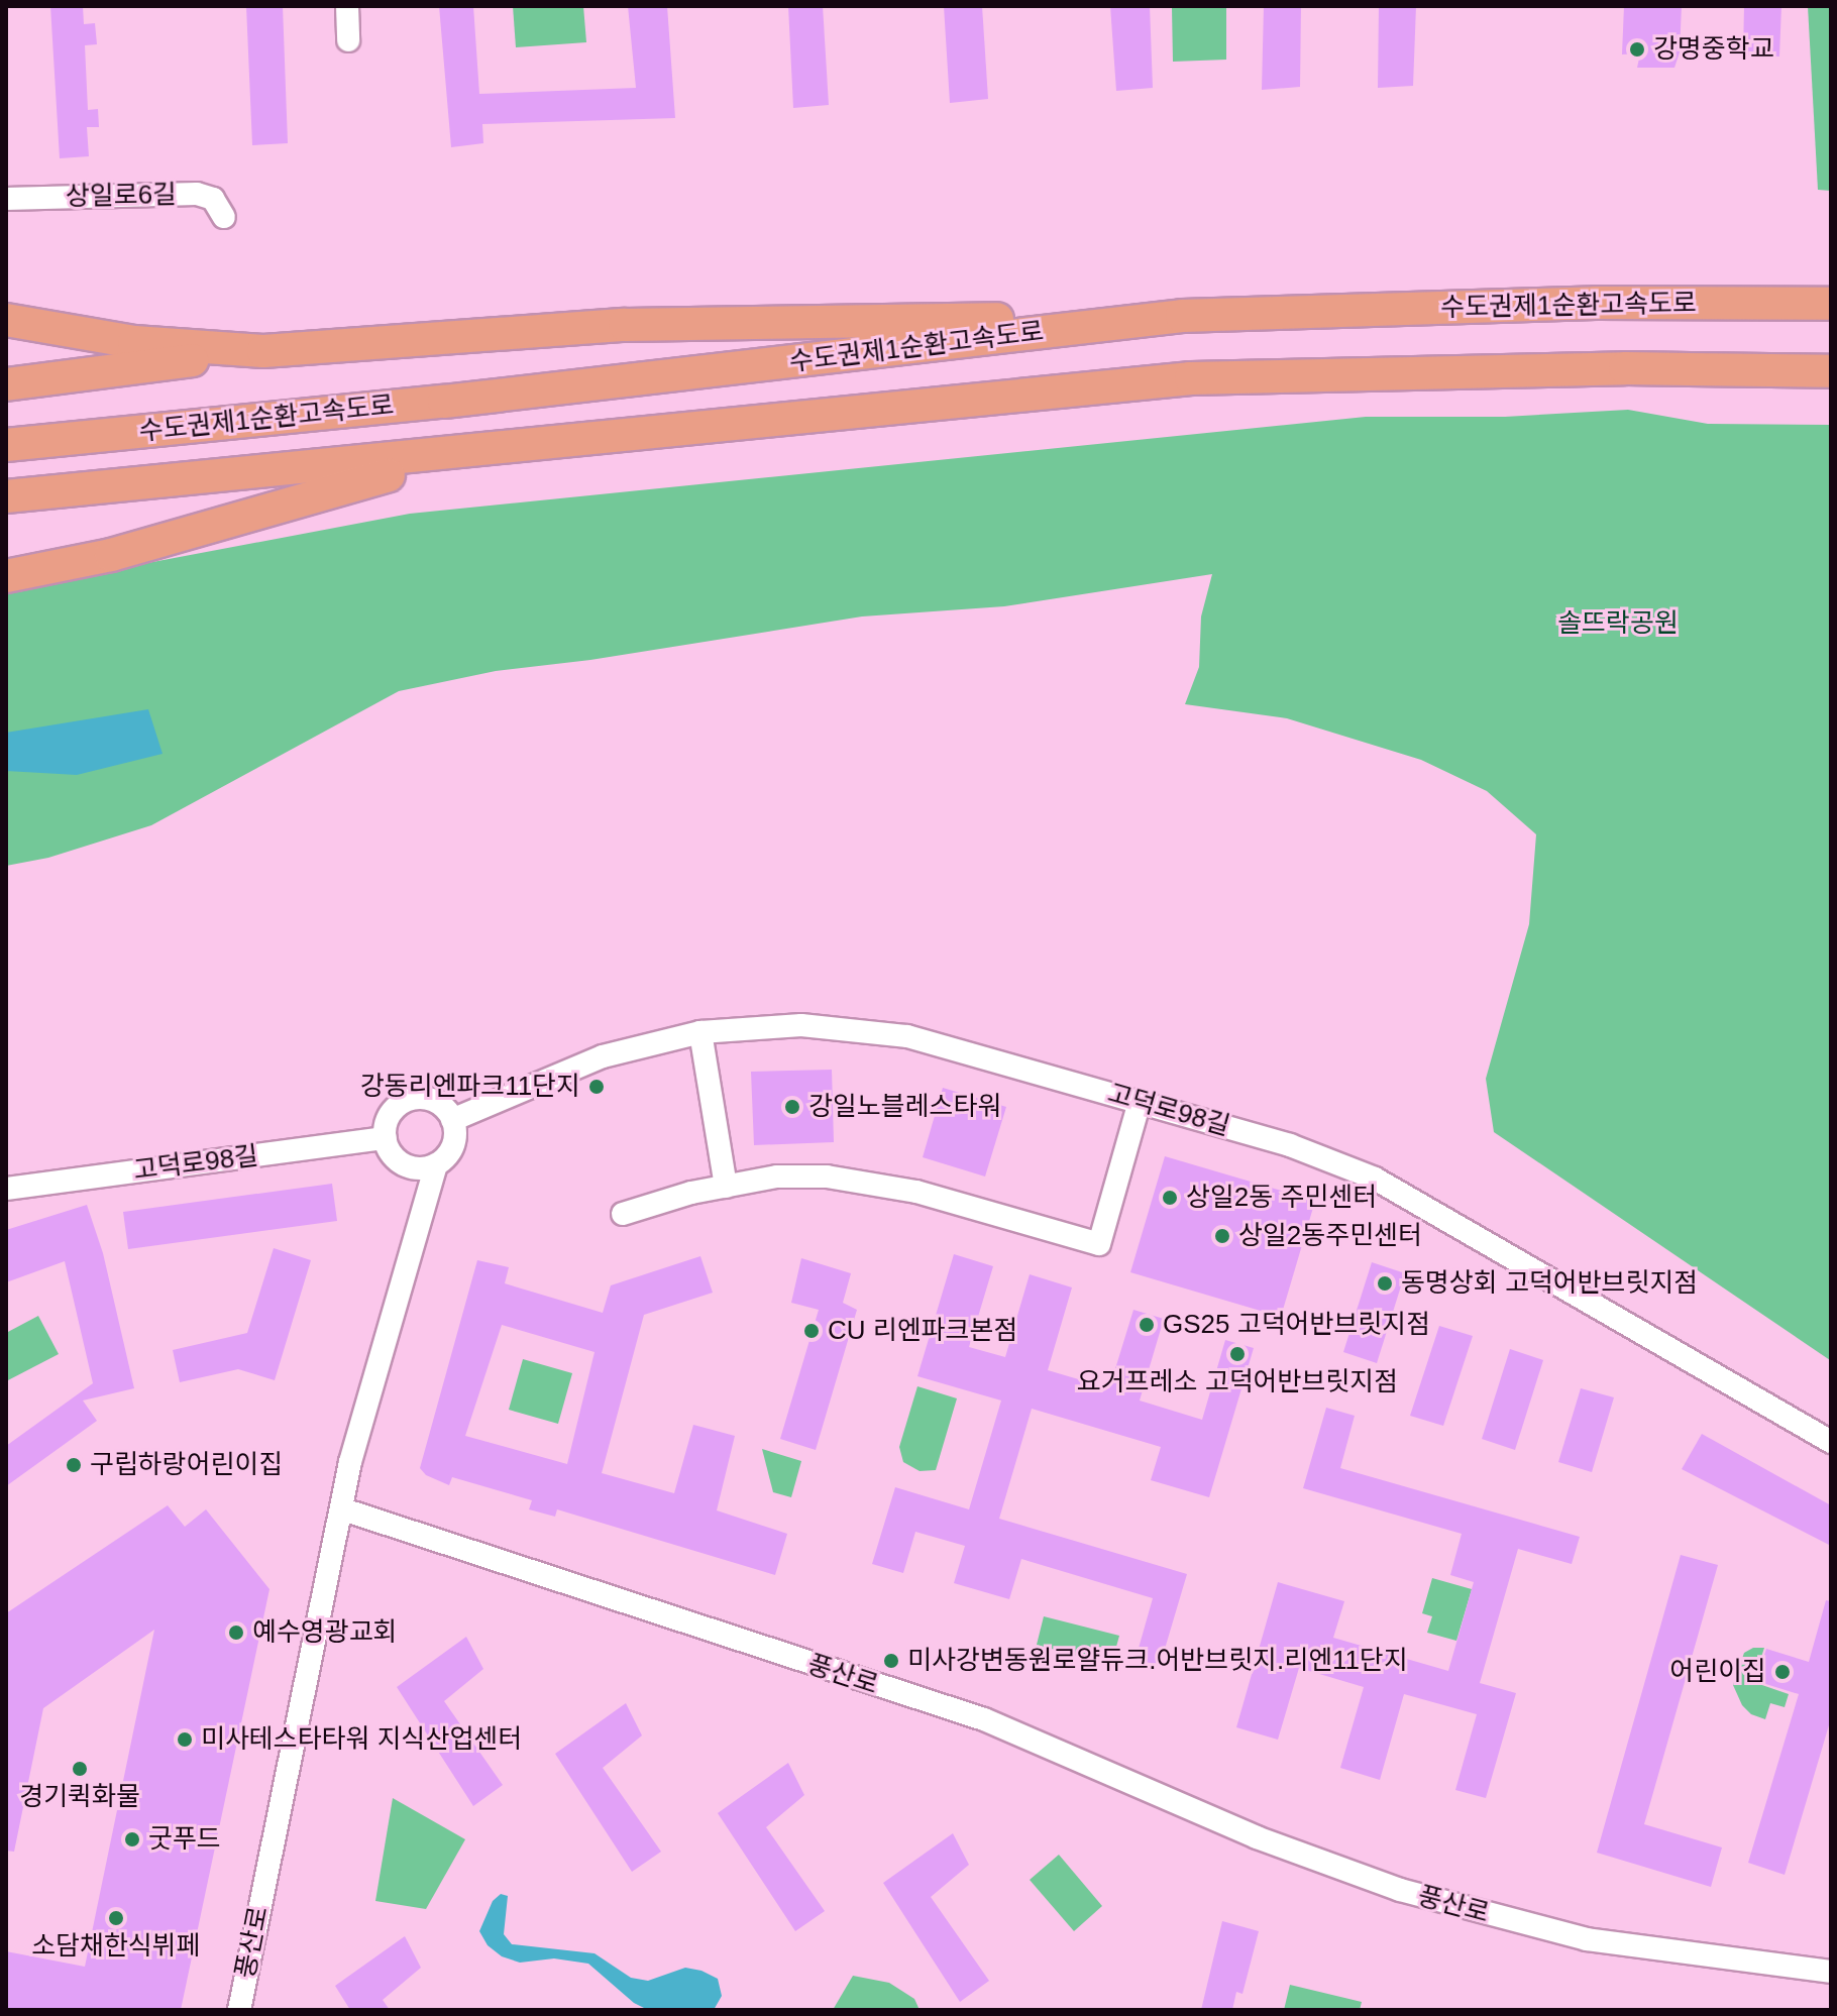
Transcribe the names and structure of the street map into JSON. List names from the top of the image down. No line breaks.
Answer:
{"streets":{"highway":["수도권제1순환고속도로"],"street":["상일로6길","고덕로98길","풍산로"]},"parks":["솔뜨락공원"],"places":["강명중학교","강동리엔파크11단지","강일노블레스타워","상일2동 주민센터","상일2동주민센터","동명상회 고덕어반브릿지점","GS25 고덕어반브릿지점","CU 리엔파크본점","요거프레소 고덕어반브릿지점","구립하랑어린이집","예수영광교회","미사강변동원로얄듀크.어반브릿지.리엔11단지","어린이집","미사테스타타워 지식산업센터","경기퀵화물","굿푸드","소담채한식뷔페"]}
